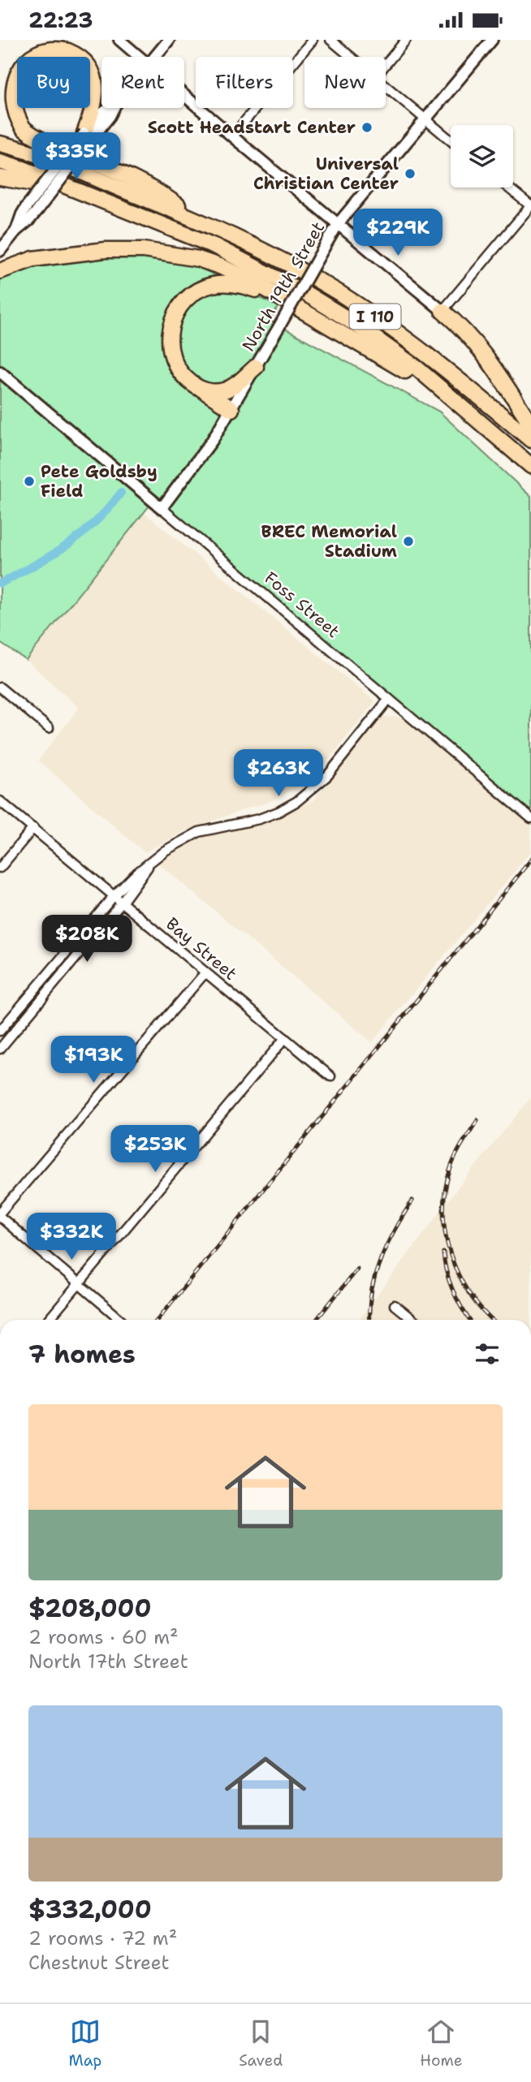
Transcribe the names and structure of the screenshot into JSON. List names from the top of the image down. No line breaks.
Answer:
{"streets":{"highway":["I 110"],"street":["North 19th Street","Foss Street","Bay Street"]},"crossings":[["North 19th Street","Foss Street"]],"places":["Scott Headstart Center","Universal Christian Center","Pete Goldsby Field","BREC Memorial Stadium"],"page":{"status":"22:23","chip":["Buy","Rent","Filters","New"],"price":["$335K","$229K","$263K","$208K","$193K","$253K","$332K"],"heading":"7 homes","list":[{"name":"$208,000","note":"2 rooms · 60 m² · North 17th Street"},{"name":"$332,000","note":"2 rooms · 72 m² · Chestnut Street"}],"tabs":["Map","Saved","Home"]}}
